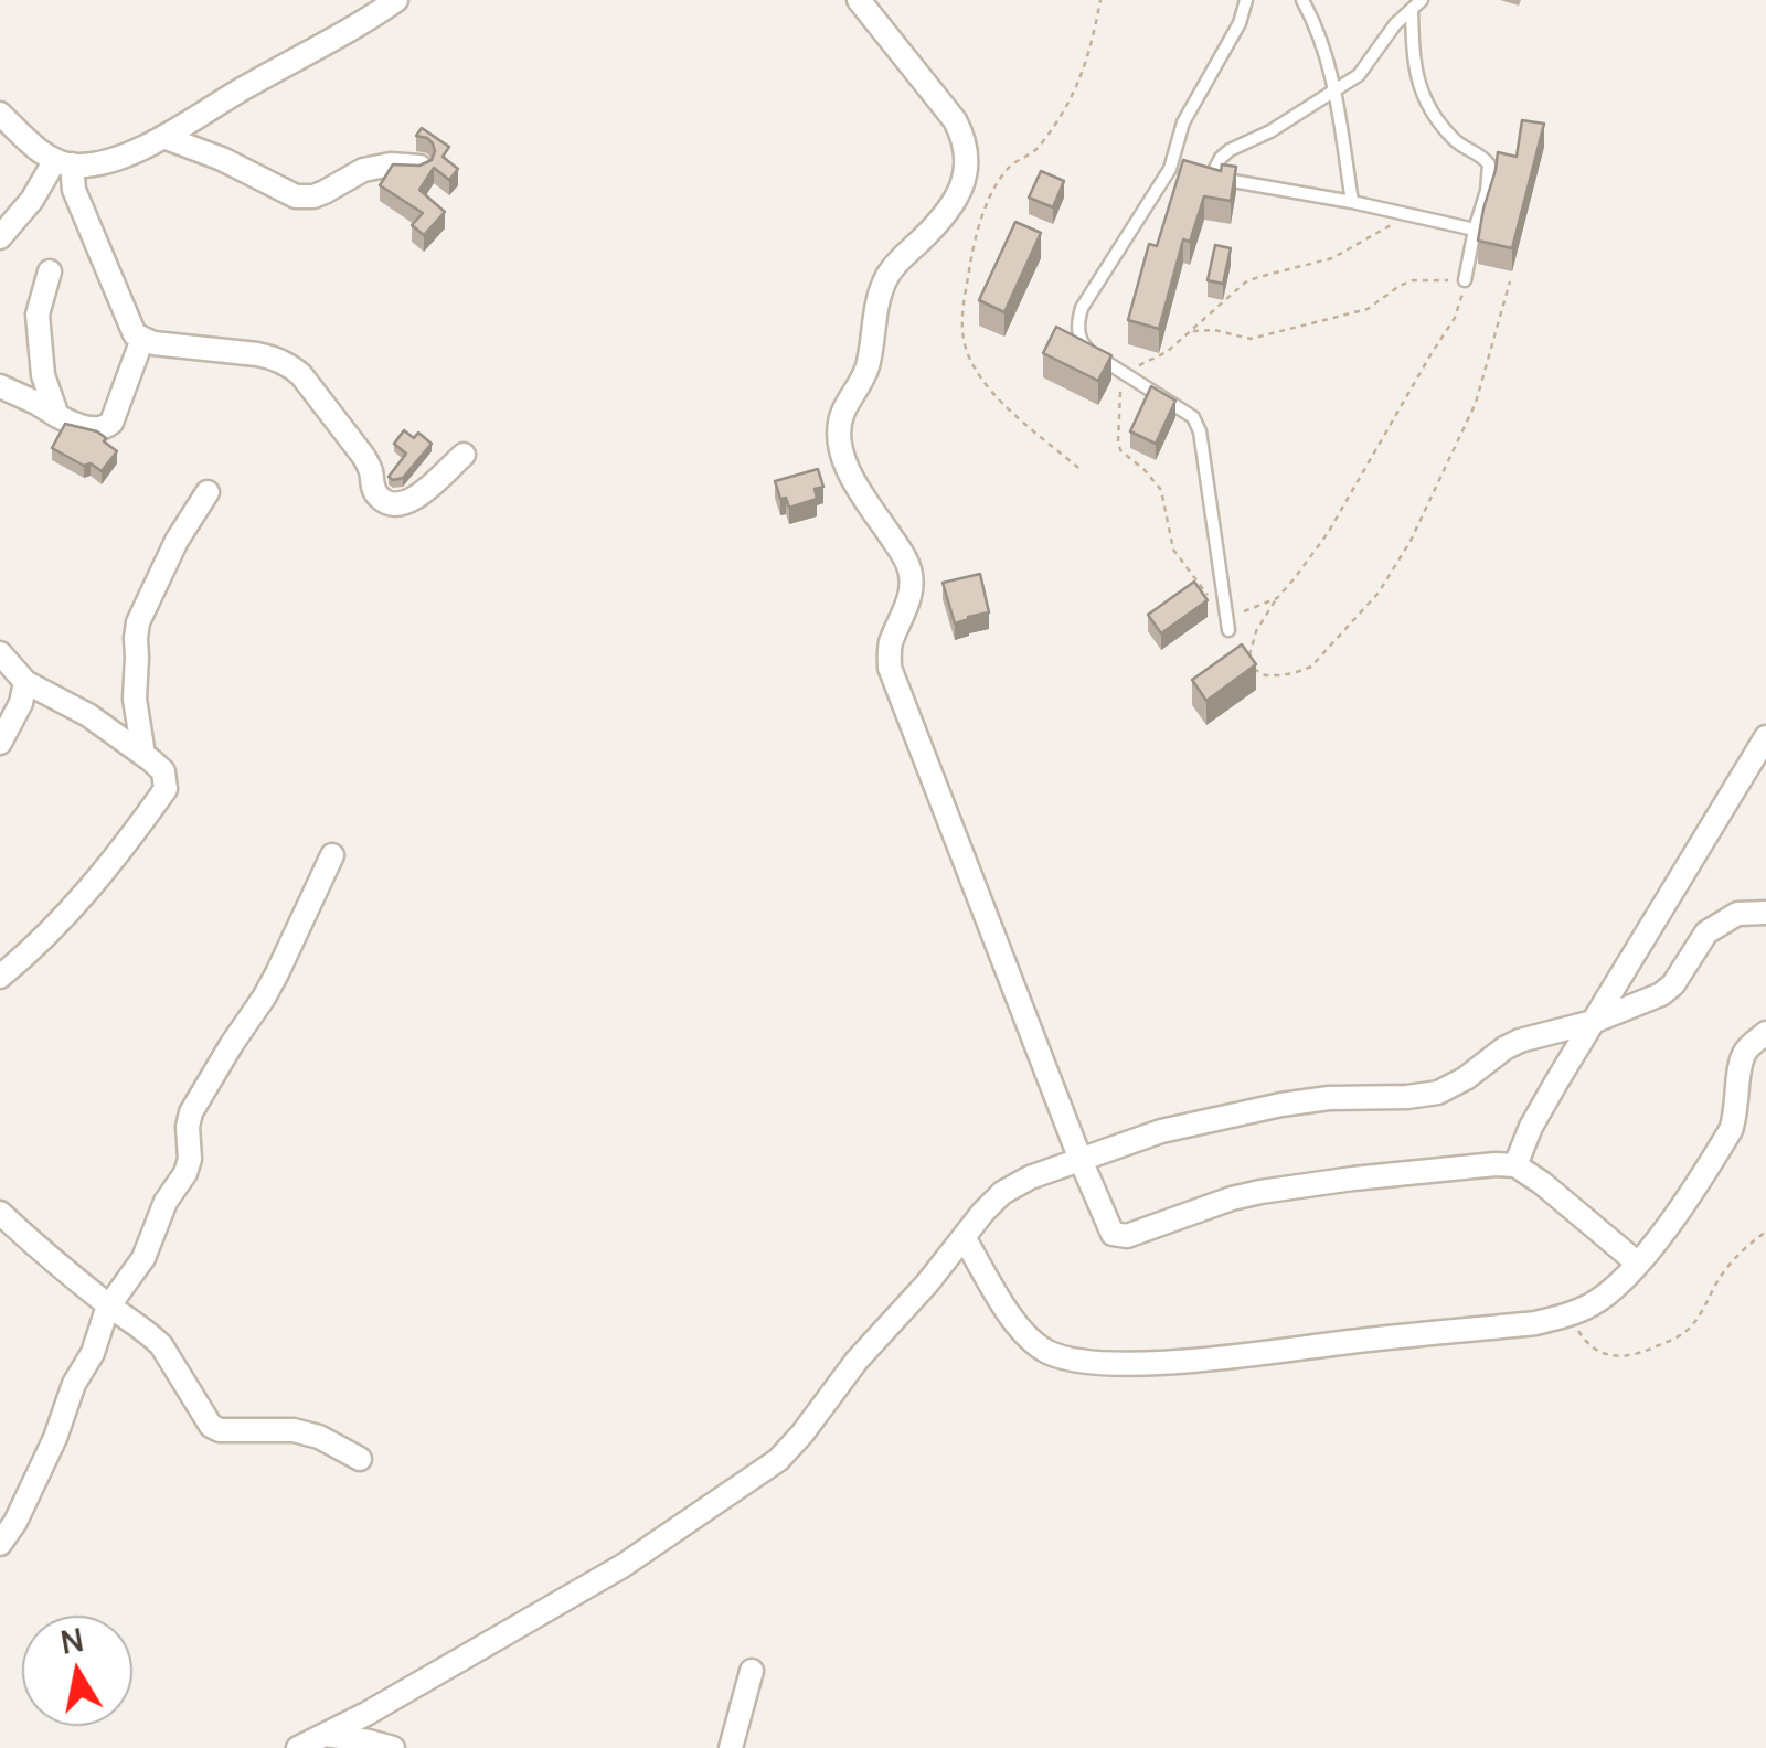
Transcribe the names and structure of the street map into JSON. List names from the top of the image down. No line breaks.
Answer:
{"north":"top"}
